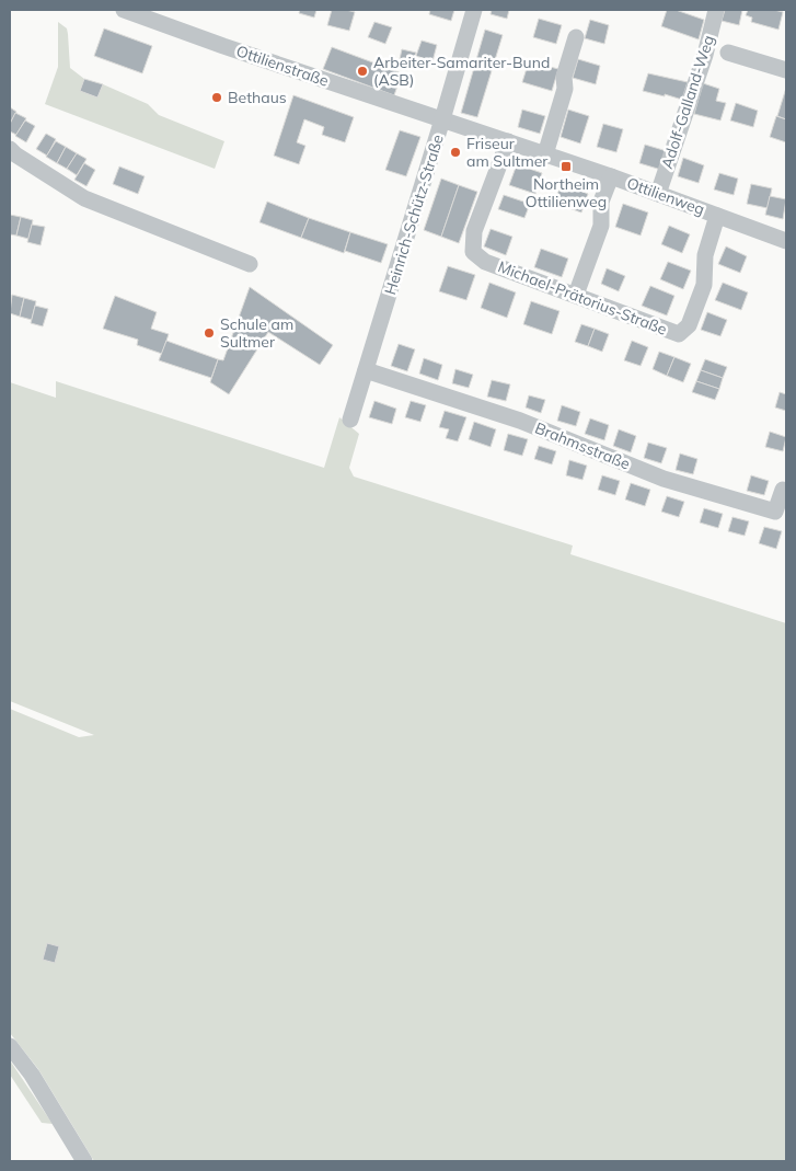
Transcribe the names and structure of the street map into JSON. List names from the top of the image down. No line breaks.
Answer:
{"streets":{"street":["Ottilienstraße","Adolf-Galland-Weg","Ottilienweg","Heinrich-Schütz-Straße","Michael-Prätorius-Straße","Brahmsstraße"]},"crossings":[["Ottilienstraße","Ottilienweg"],["Ottilienstraße","Heinrich-Schütz-Straße"],["Adolf-Galland-Weg","Ottilienweg"],["Ottilienweg","Heinrich-Schütz-Straße"],["Ottilienweg","Michael-Prätorius-Straße"],["Heinrich-Schütz-Straße","Brahmsstraße"]],"places":{"other":["Arbeiter-Samariter-Bund (ASB)","Bethaus","Friseur am Sultmer","Schule am Sultmer"],"transit":["Northeim Ottilienweg"]}}
